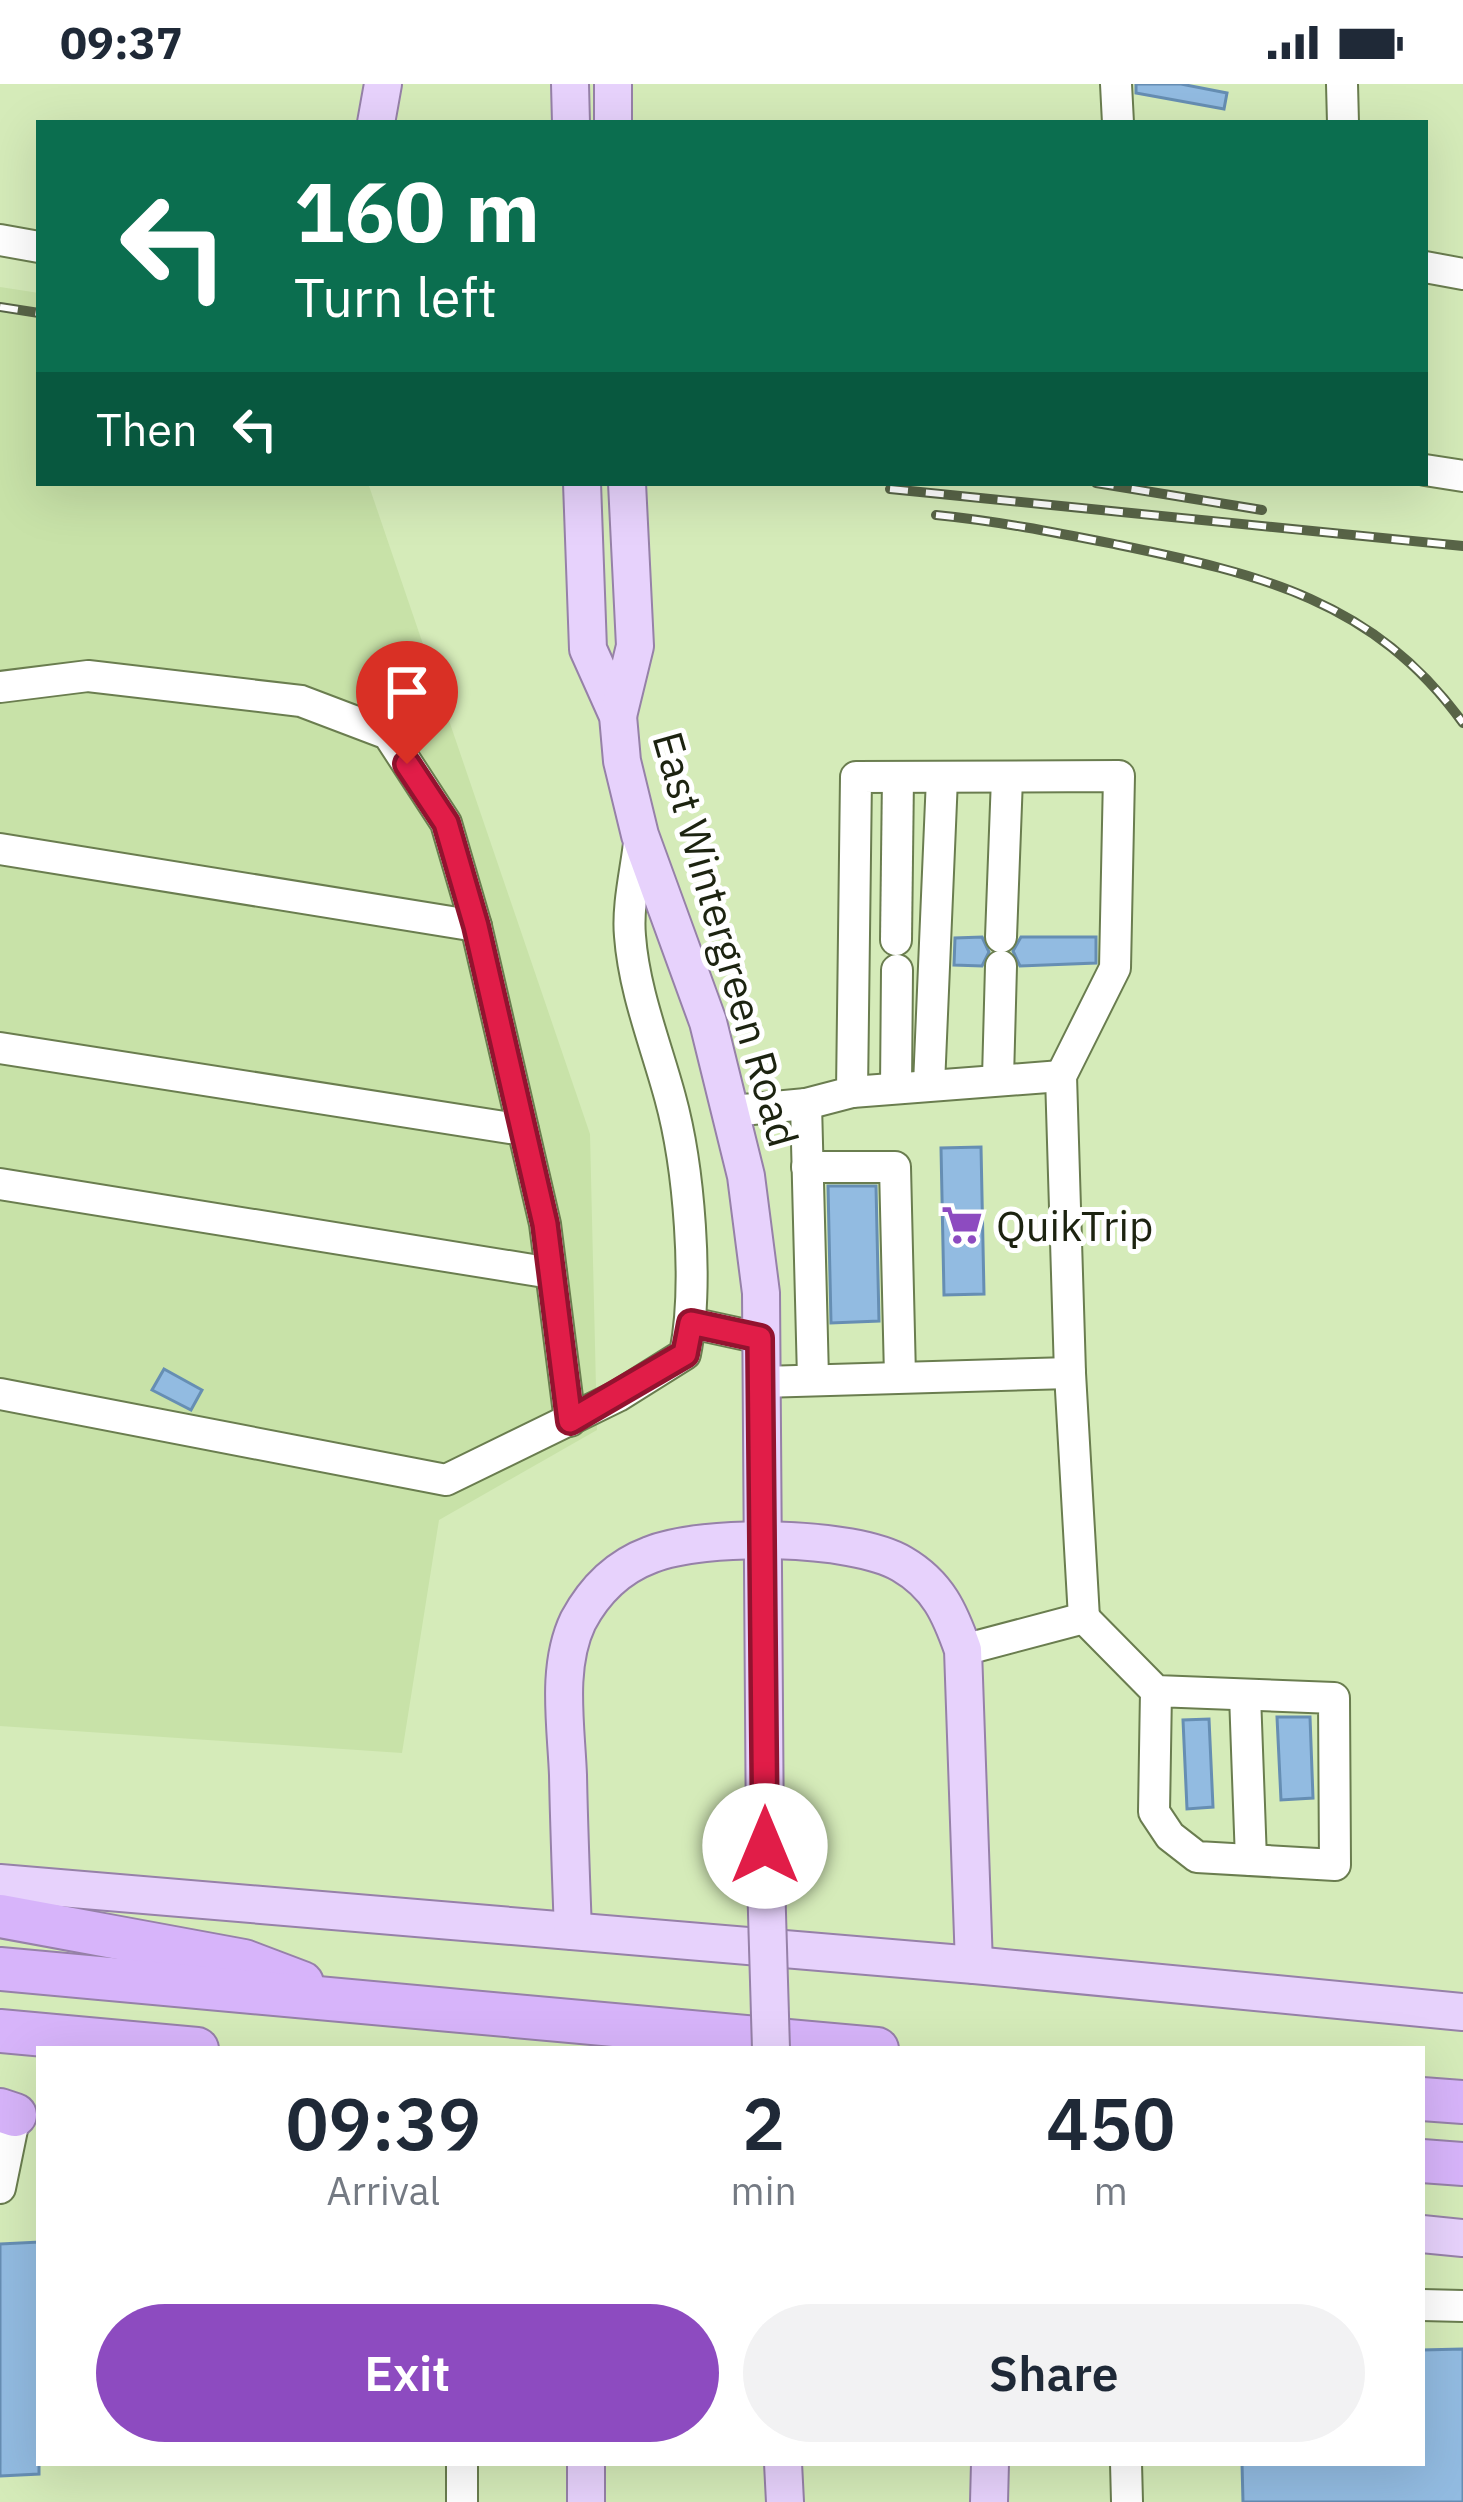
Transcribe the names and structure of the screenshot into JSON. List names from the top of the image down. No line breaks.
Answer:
{"streets":{"main road":["East Wintergreen Road"]},"places":{"supermarket":["QuikTrip"]},"page":{"status":"09:37","turn":["160 m","Turn left"],"then":"Then","eta":["09:39","Arrival","2","min","450","m"],"buttons":["Exit","Share"]}}
